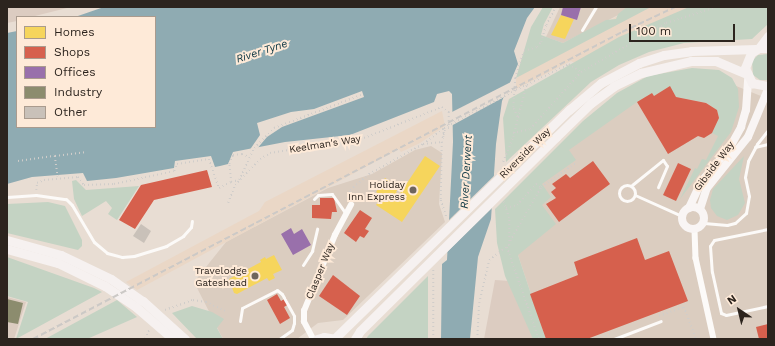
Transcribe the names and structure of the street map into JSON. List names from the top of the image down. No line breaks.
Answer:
{"streets":{"main road":["Riverside Way"],"street":["Gibside Way","Clasper Way"],"path":["Keelman's Way"]},"crossings":[["Riverside Way","Gibside Way"]],"water":["River Tyne","River Derwent"],"places":["Holiday Inn Express","Travelodge Gateshead"],"legend":["Homes","Shops","Offices","Industry","Other"],"scale_bar":"100 m","north":"top left"}
